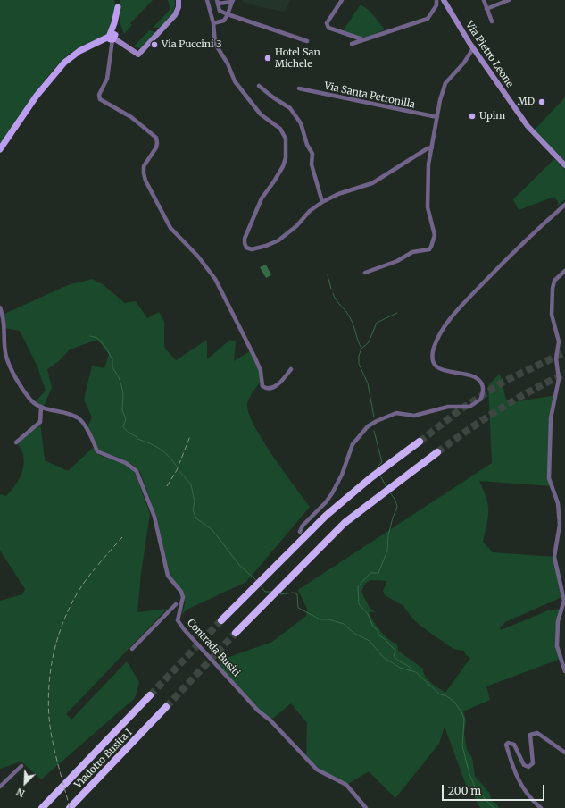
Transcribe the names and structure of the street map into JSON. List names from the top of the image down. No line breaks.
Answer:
{"streets":{"highway":["Viadotto Busita I"],"main road":["Via Pietro Leone"],"street":["Via Santa Petronilla","Contrada Busiti"]},"places":["Via Puccini 3","Hotel San Michele","MD","Upim"],"scale_bar":"200 m","north":"bottom left"}
